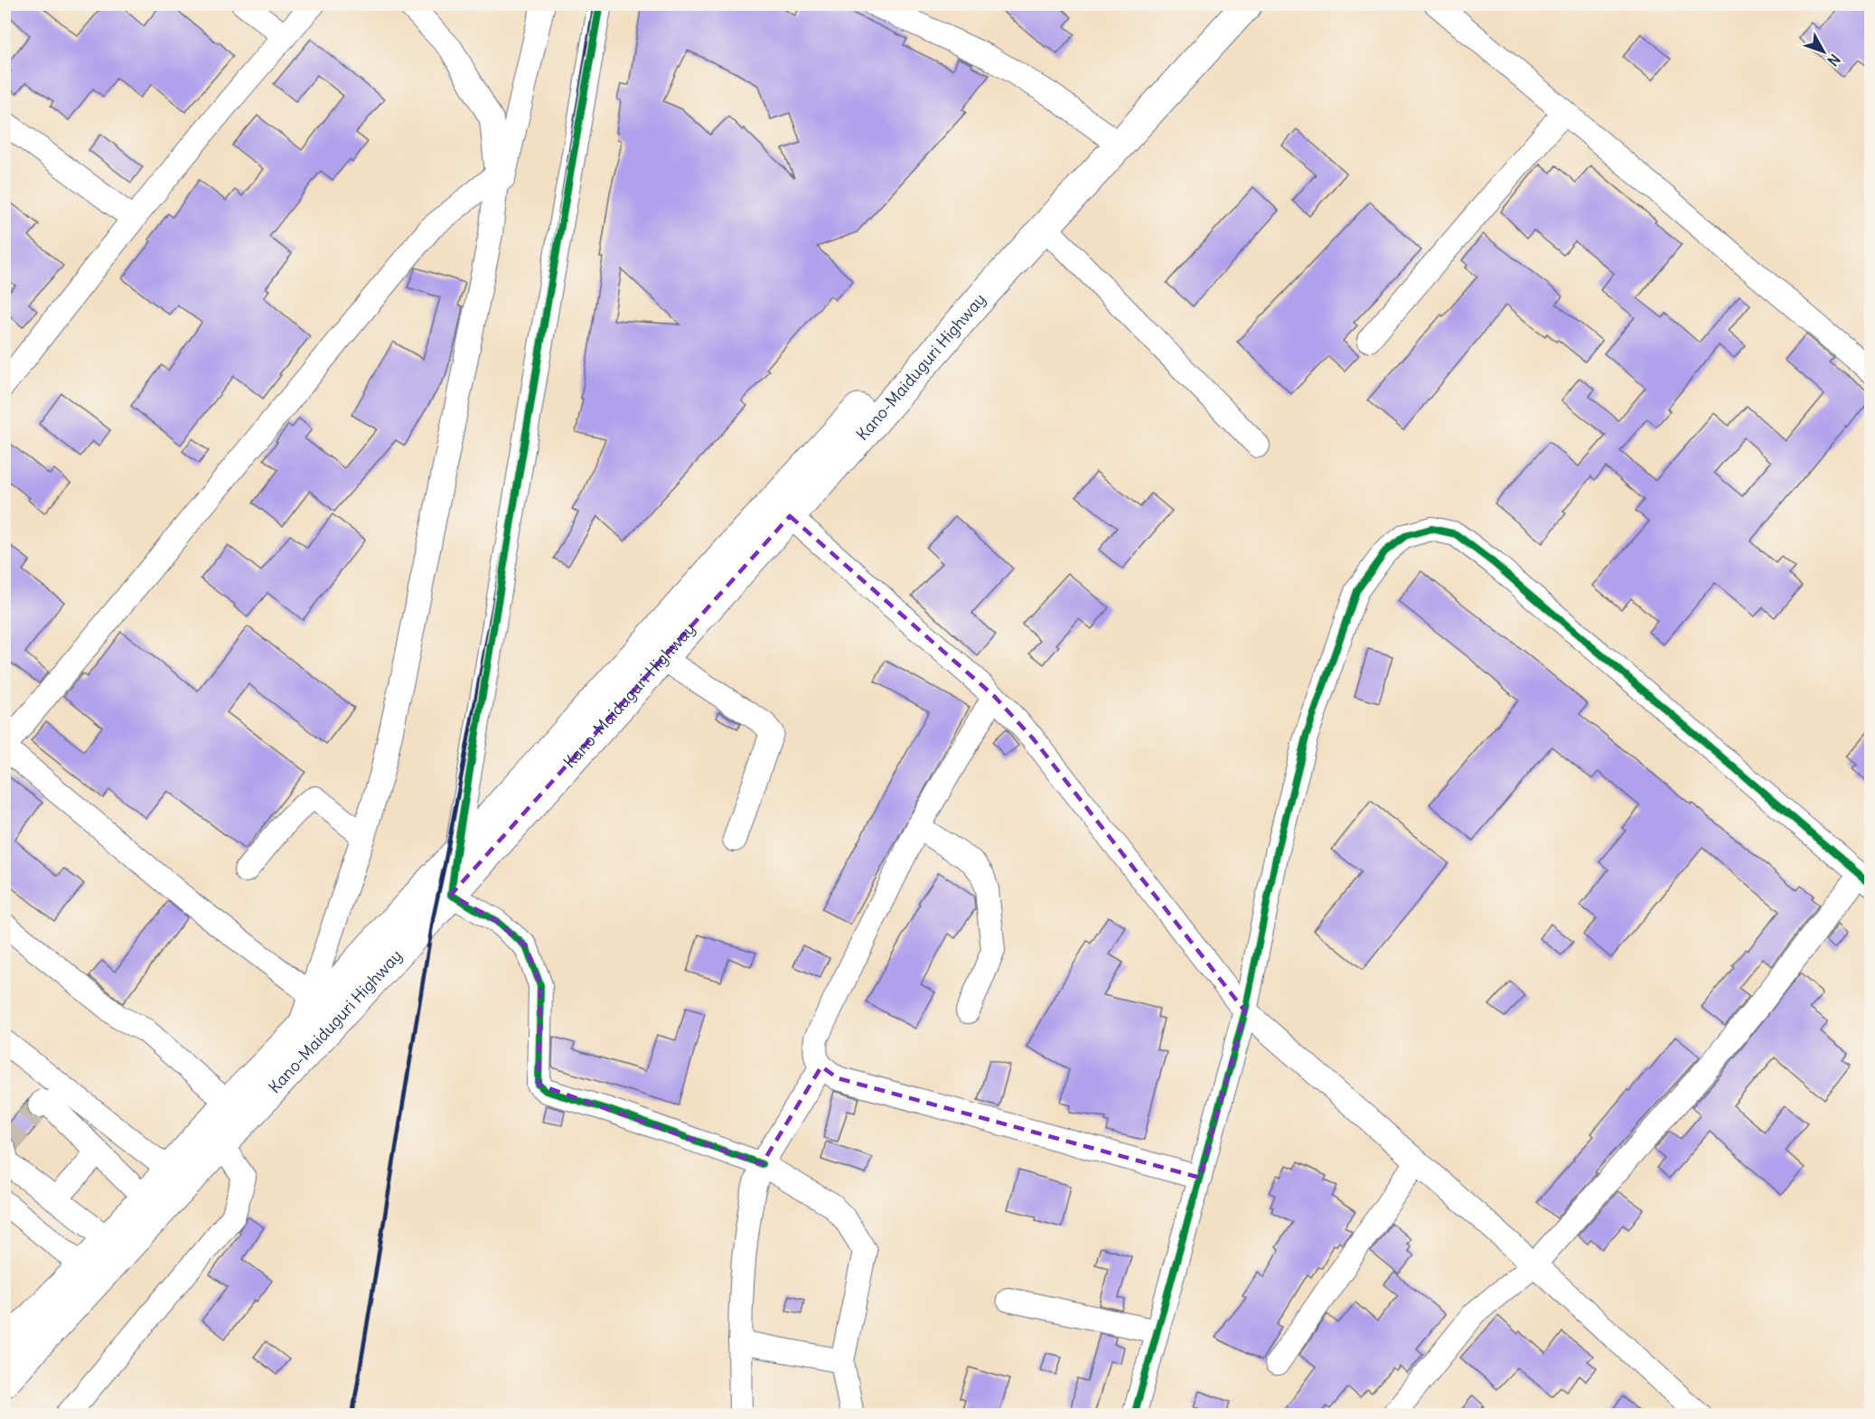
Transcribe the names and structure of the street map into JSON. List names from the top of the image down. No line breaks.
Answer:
{"streets":{"highway":["Kano-Maiduguri Highway"]},"north":"bottom right"}
